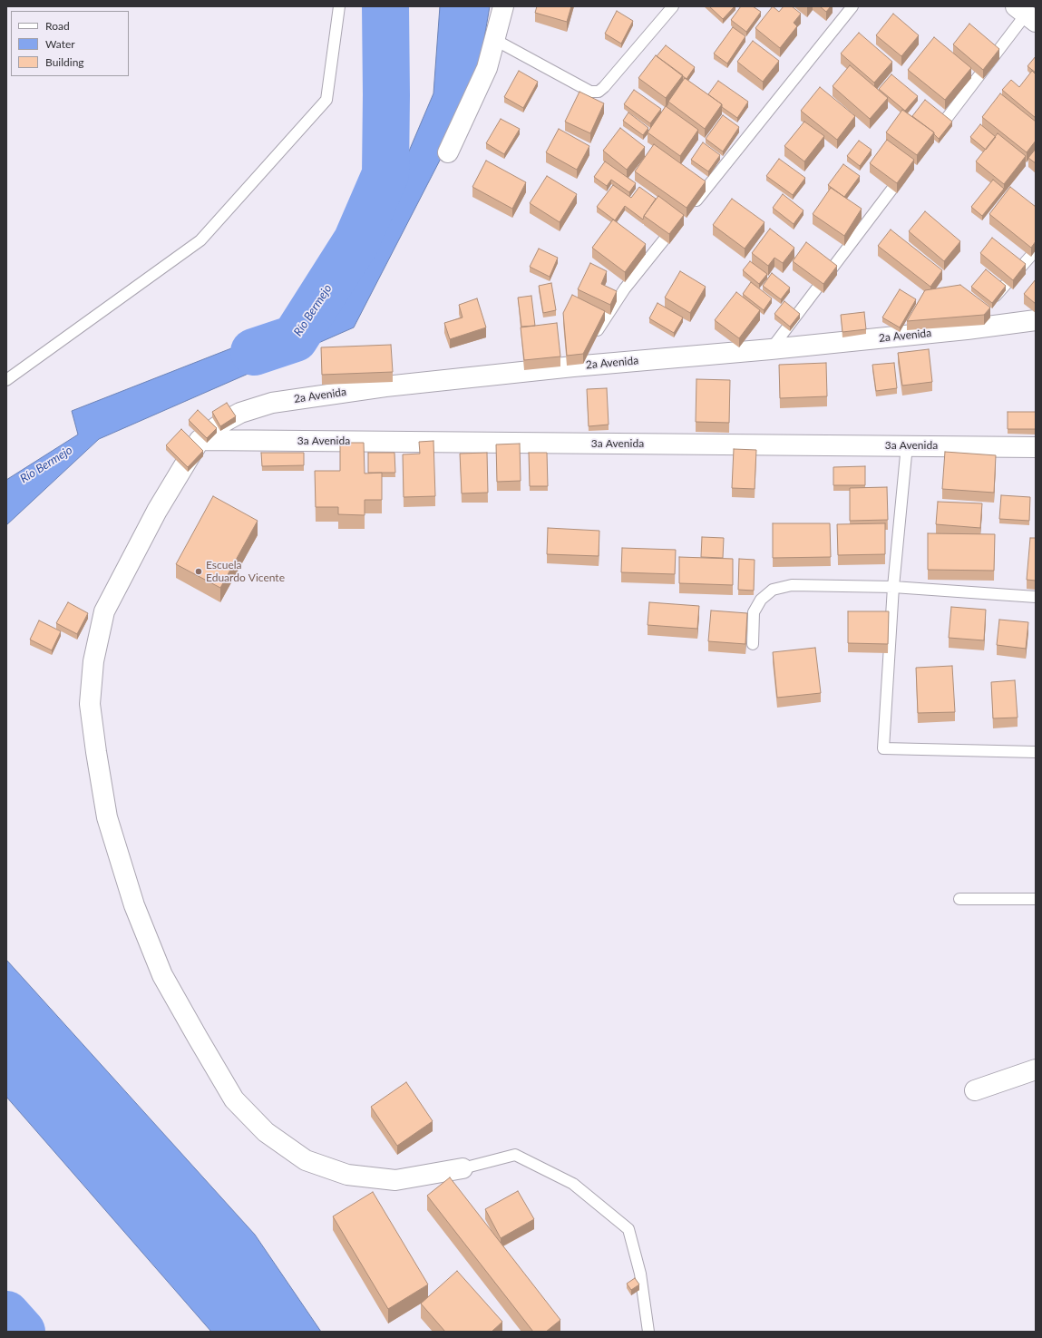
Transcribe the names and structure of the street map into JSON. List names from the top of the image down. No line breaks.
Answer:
{"streets":{"street":["2a Avenida","3a Avenida"]},"crossings":[["2a Avenida","3a Avenida"]],"water":["Río Bermejo"],"places":["Escuela Eduardo Vicente"],"legend":["Road","Water","Building"]}
